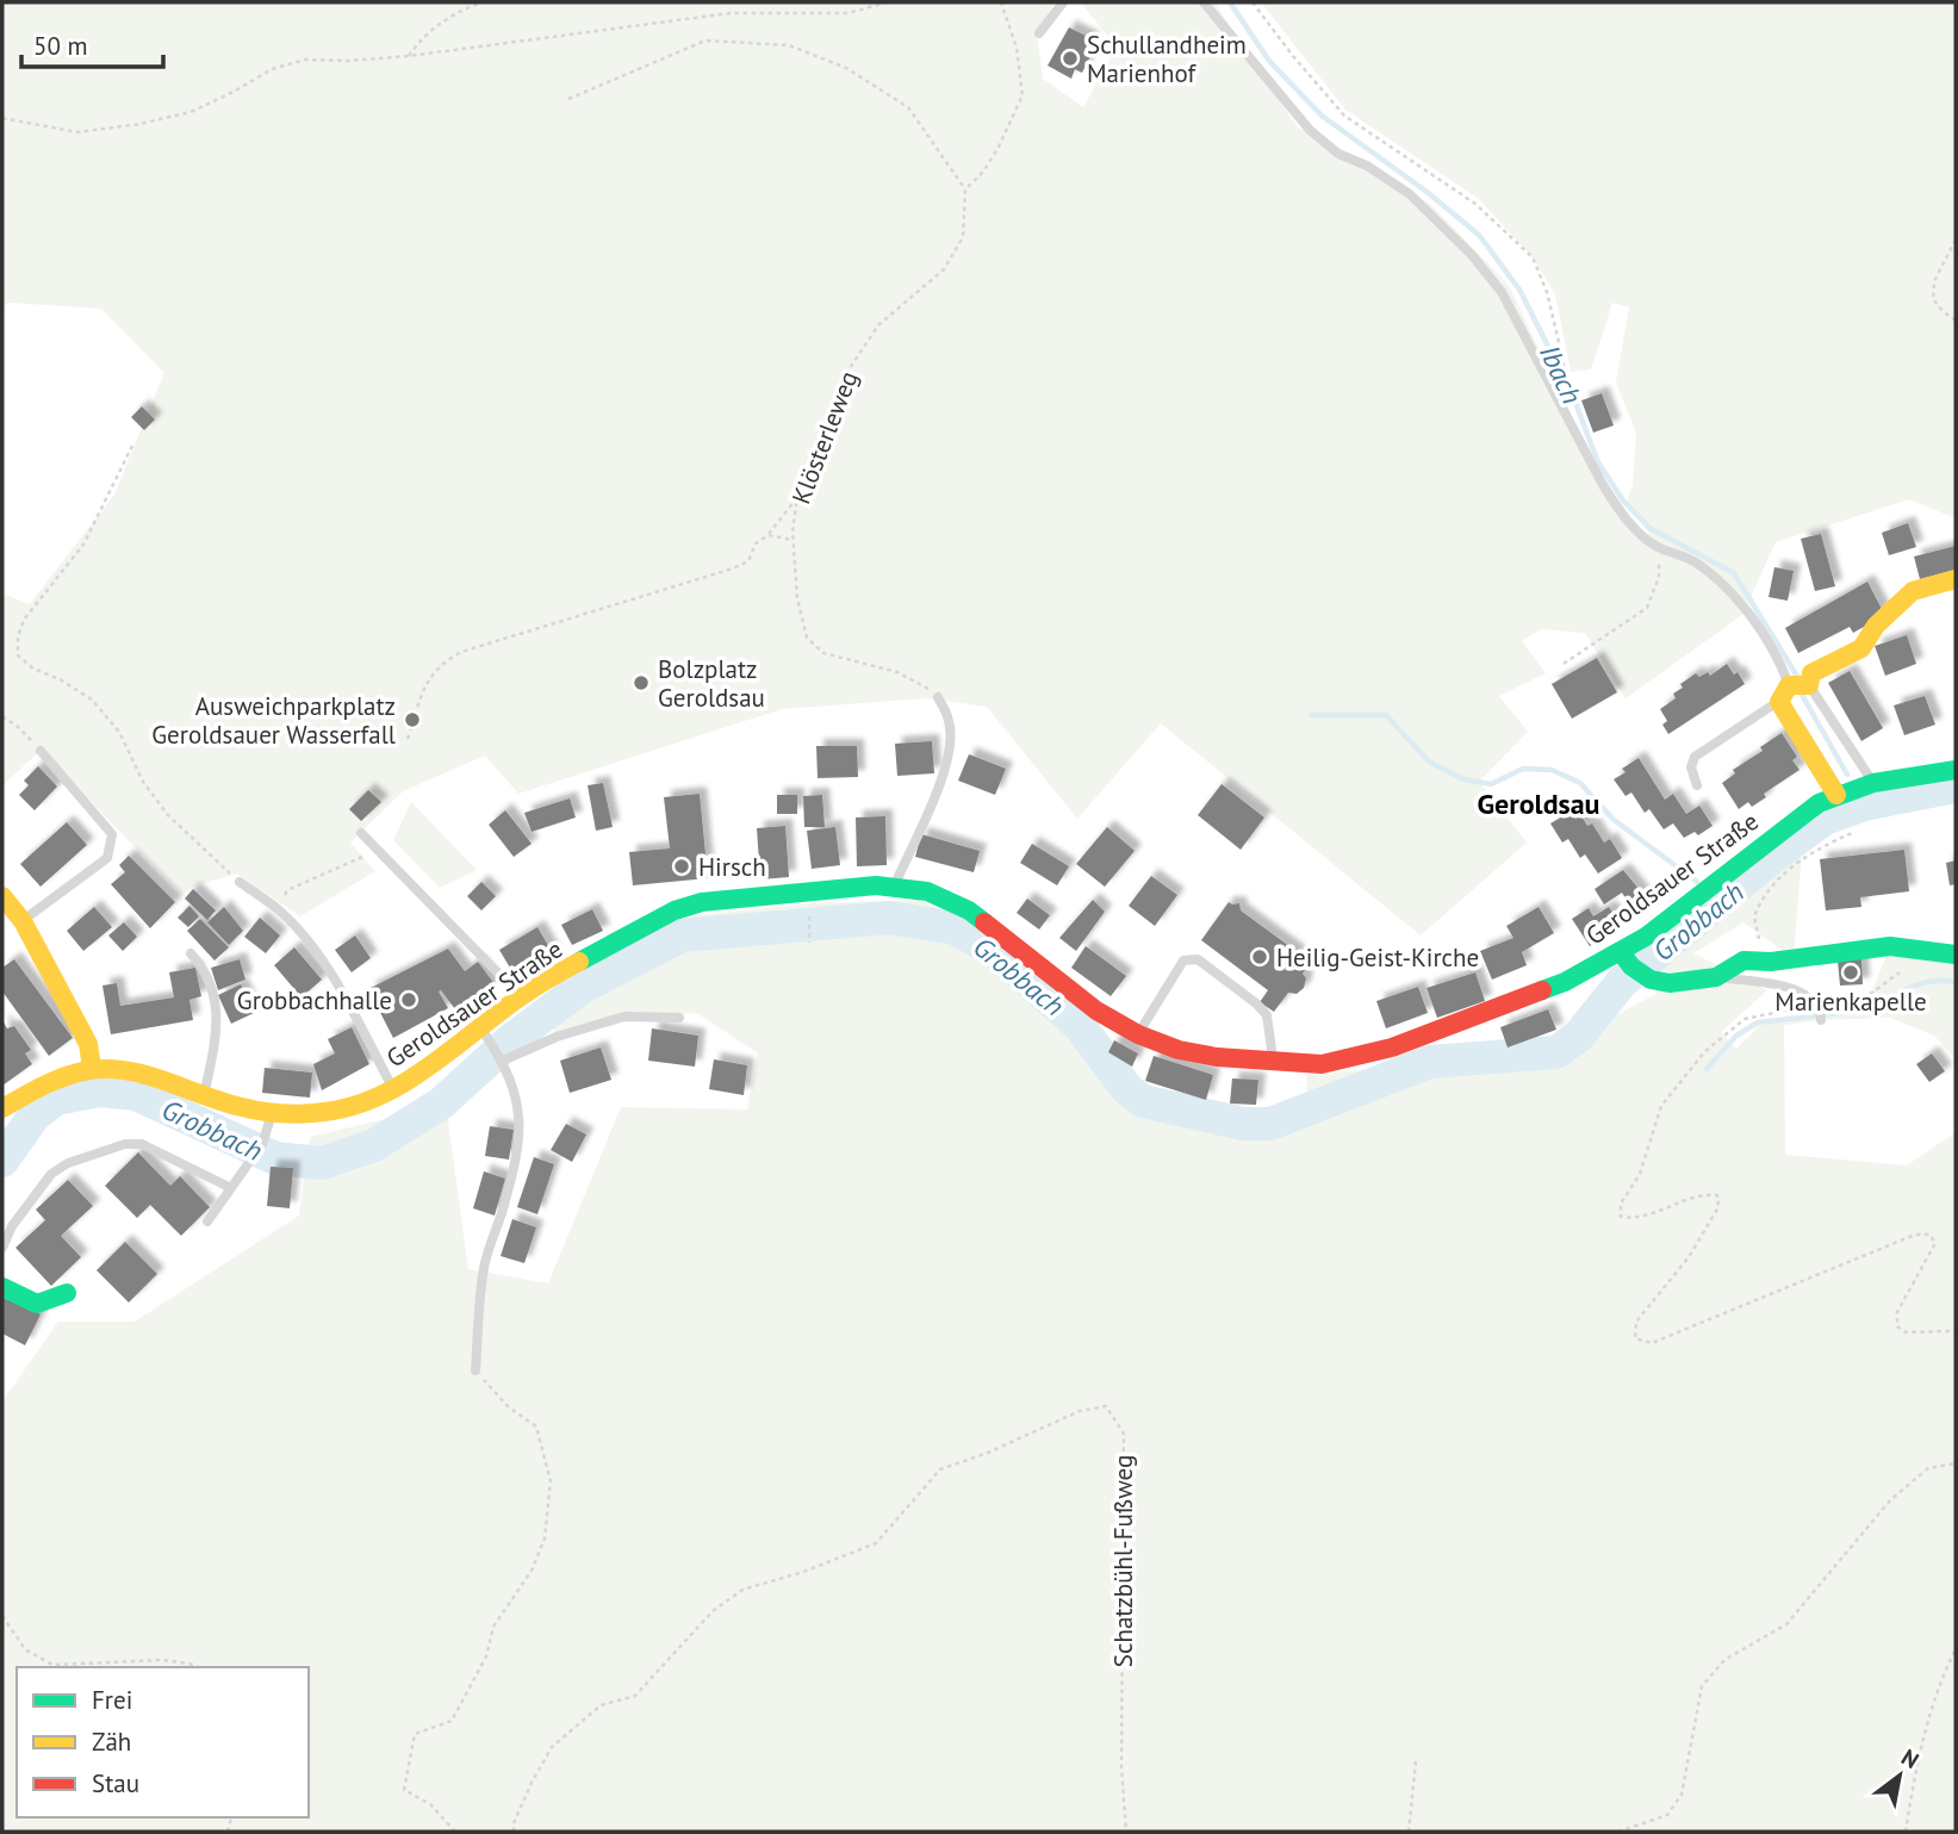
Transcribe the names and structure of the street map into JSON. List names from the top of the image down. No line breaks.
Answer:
{"streets":{"main road":["Geroldsauer Straße"],"path":["Klösterleweg","Schatzbühl-Fußweg"]},"districts":["Geroldsau"],"water":["Ibach","Grobbach"],"places":["Schullandheim Marienhof","Bolzplatz Geroldsau","Ausweichparkplatz Geroldsauer Wasserfall","Hirsch","Heilig-Geist-Kirche","Marienkapelle","Grobbachhalle"],"legend":["Frei","Zäh","Stau"],"scale_bar":"50 m","north":"top right"}
